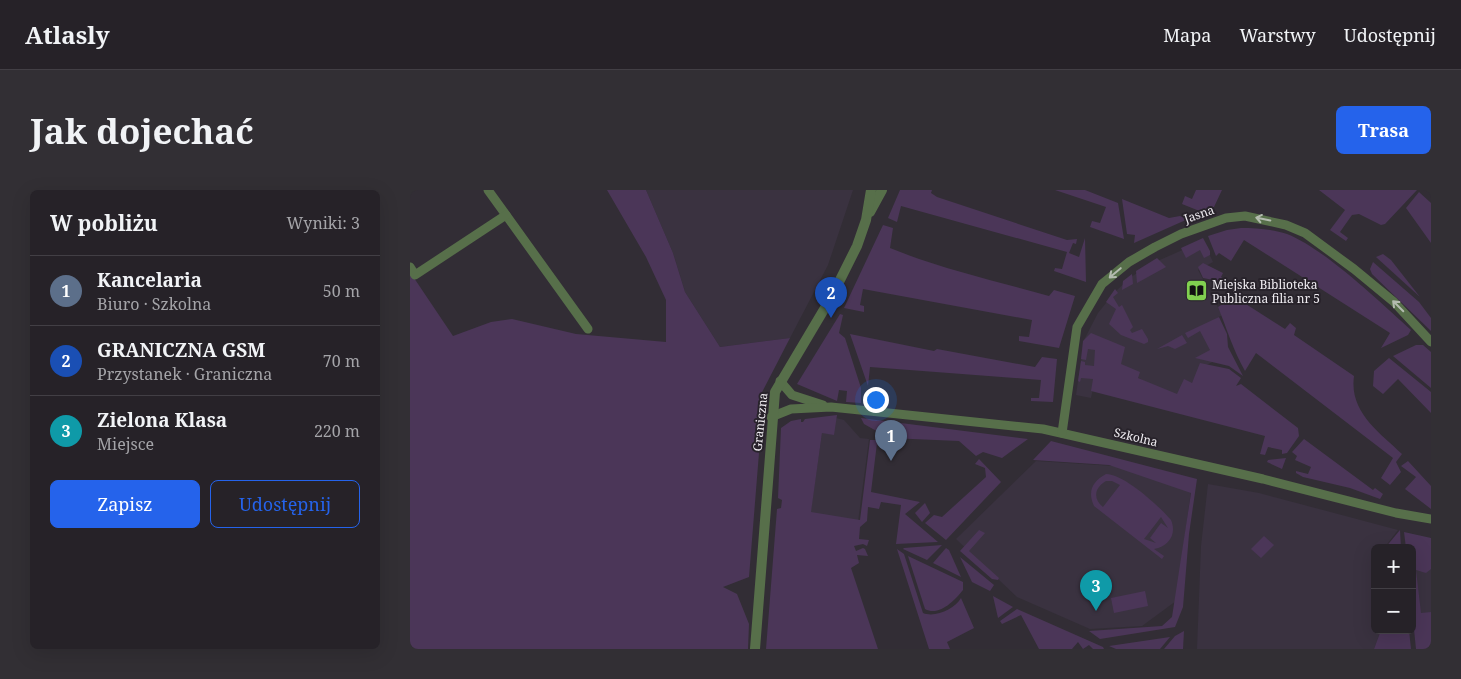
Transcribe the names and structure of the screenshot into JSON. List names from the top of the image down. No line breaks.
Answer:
{"streets":{"street":["Jasna","Graniczna","Szkolna"]},"crossings":[["Jasna","Szkolna"],["Graniczna","Szkolna"]],"places":{"library":["Miejska Biblioteka Publiczna filia nr 5"]},"page":{"header":"Atlasly","nav":["Mapa","Warstwy","Udostępnij"],"buttons":["Trasa",["Zapisz","Udostępnij"]],"title":"Jak dojechać","heading":["W pobliżu","Wyniki: 3"],"list":[{"mark":"1","name":"Kancelaria","note":"Biuro · Szkolna","value":"50 m"},{"mark":"2","name":"GRANICZNA GSM","note":"Przystanek · Graniczna","value":"70 m"},{"mark":"3","name":"Zielona Klasa","note":"Miejsce","value":"220 m"}],"pins":["2","1","3"],"map_buttons":["+","−"]}}
